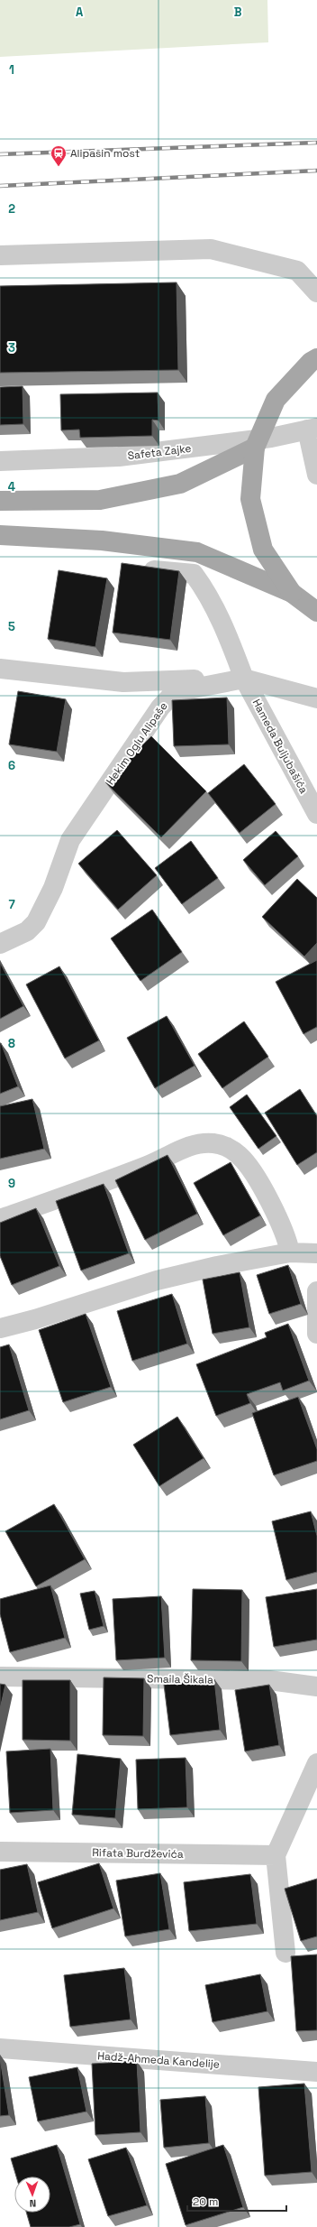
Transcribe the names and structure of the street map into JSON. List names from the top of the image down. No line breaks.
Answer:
{"streets":{"street":["Safeta Zajke","Hekim Oglu Alipaše","Hameda Buljubašića","Smaila Šikala","Rifata Burdževića","Hadž-Ahmeda Kandelije"]},"crossings":[["Hekim Oglu Alipaše","Hameda Buljubašića"]],"places":{"station":["Alipašin most"]},"scale_bar":"20 m","north":"bottom","grid":{"columns":["A","B"],"rows":["1","2","3","4","5","6","7","8","9"]}}
